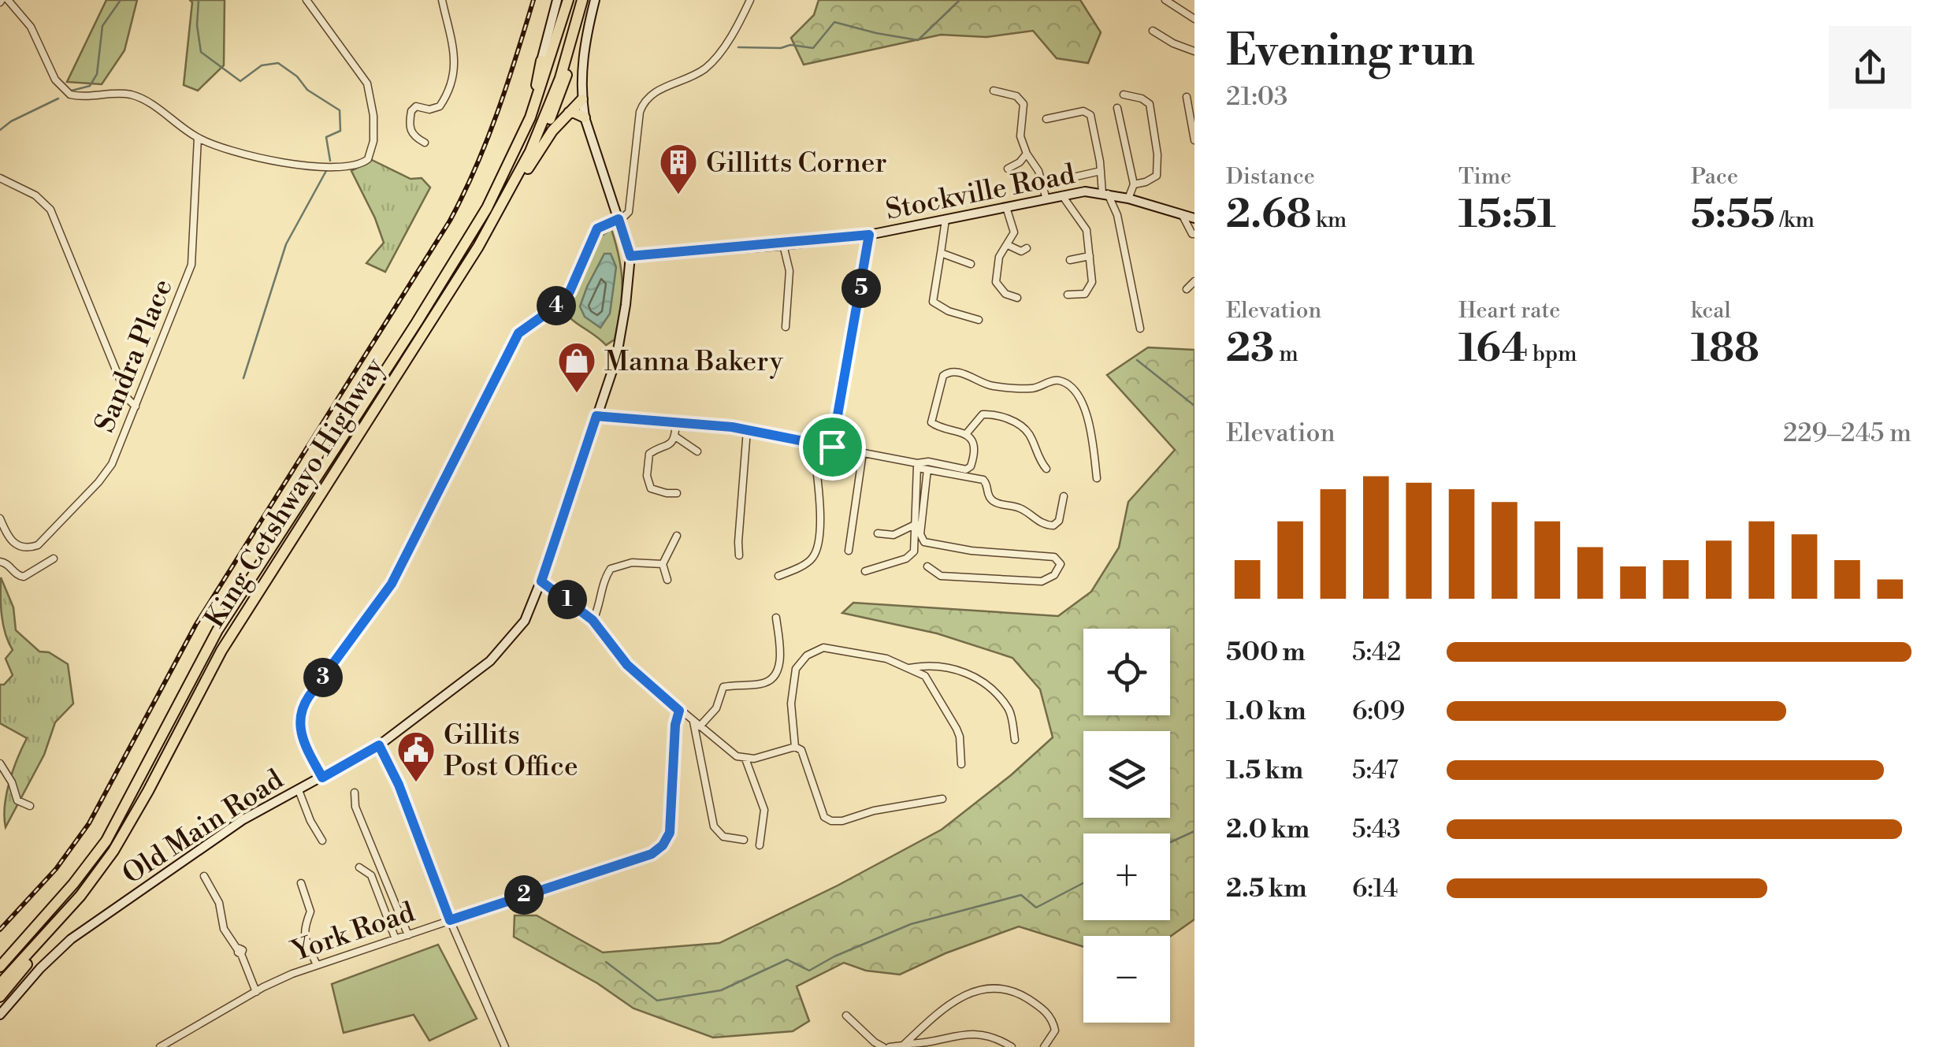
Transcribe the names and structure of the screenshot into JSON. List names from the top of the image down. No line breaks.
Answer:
{"streets":{"highway":["King Cetshwayo Highway"],"street":["Stockville Road","Sandra Place","Old Main Road","York Road"]},"crossings":[["Stockville Road","Old Main Road"]],"places":{"building":["Gillitts Corner"],"shop":["Manna Bakery"],"public building":["Gillits Post Office"]},"page":{"heading":["Evening run","21:03"],"stats":[["Distance","2.68 km"],["Time","15:51"],["Pace","5:55 /km"],["Elevation","23 m"],["Heart rate","164 bpm"],["kcal","188"]],"pins":["5","4","1","3","2"],"chart":["Elevation","229–245 m"],"list":[{"name":"500 m","note":"5:42"},{"name":"1.0 km","note":"6:09"},{"name":"1.5 km","note":"5:47"},{"name":"2.0 km","note":"5:43"},{"name":"2.5 km","note":"6:14"}],"map_buttons":["+","−"]}}
